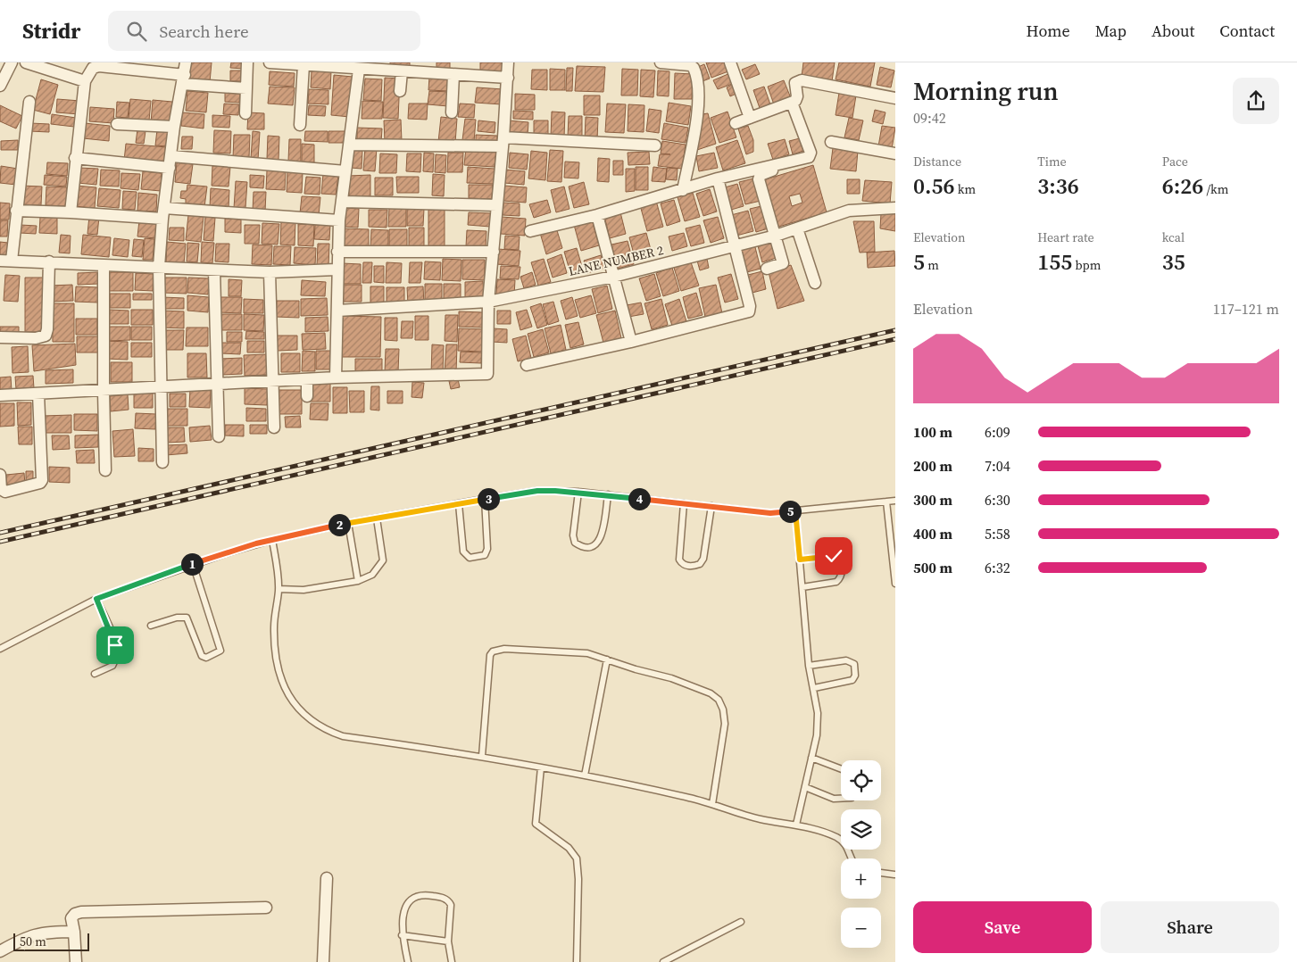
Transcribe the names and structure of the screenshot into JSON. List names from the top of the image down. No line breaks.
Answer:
{"streets":{"street":["LANE NUMBER 2"]},"scale_bar":"50 m","page":{"header":"Stridr","search":"Search here","nav":["Home","Map","About","Contact"],"heading":["Morning run","09:42"],"stats":[["Distance","0.56 km"],["Time","3:36"],["Pace","6:26 /km"],["Elevation","5 m"],["Heart rate","155 bpm"],["kcal","35"]],"chart":["Elevation","117–121 m"],"list":[{"name":"100 m","note":"6:09"},{"name":"200 m","note":"7:04"},{"name":"300 m","note":"6:30"},{"name":"400 m","note":"5:58"},{"name":"500 m","note":"6:32"}],"pins":["3","4","5","2","1"],"map_buttons":["+","−"],"buttons":["Save","Share"],"scale":"50 m"}}
